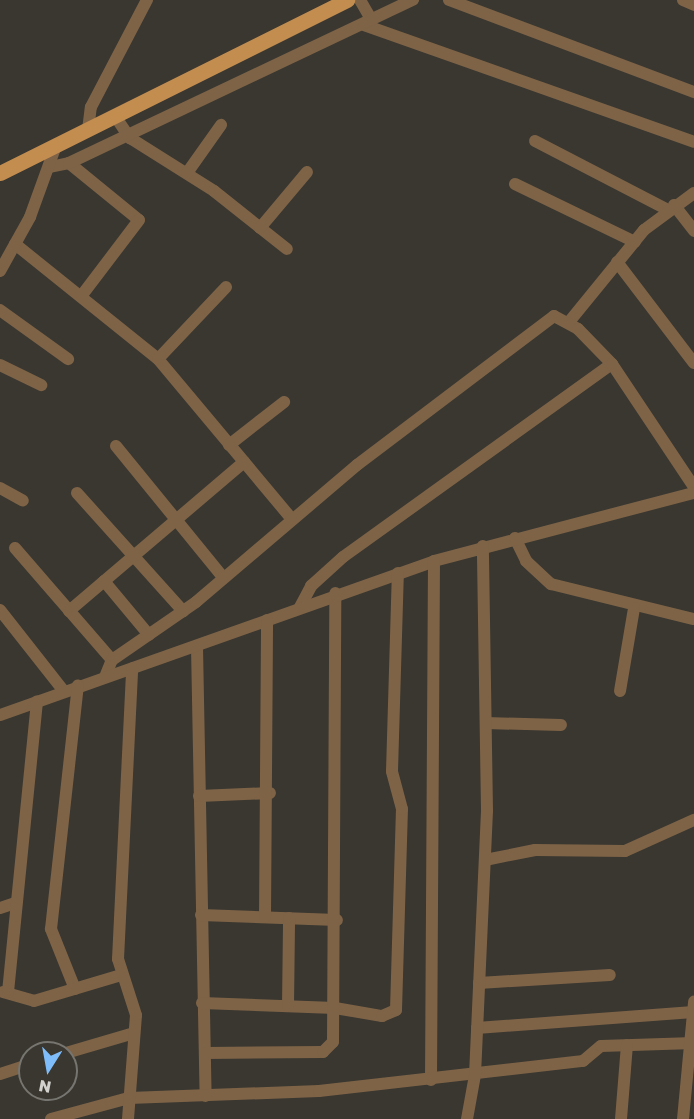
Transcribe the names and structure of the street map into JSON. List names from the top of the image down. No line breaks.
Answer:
{"north":"bottom"}
